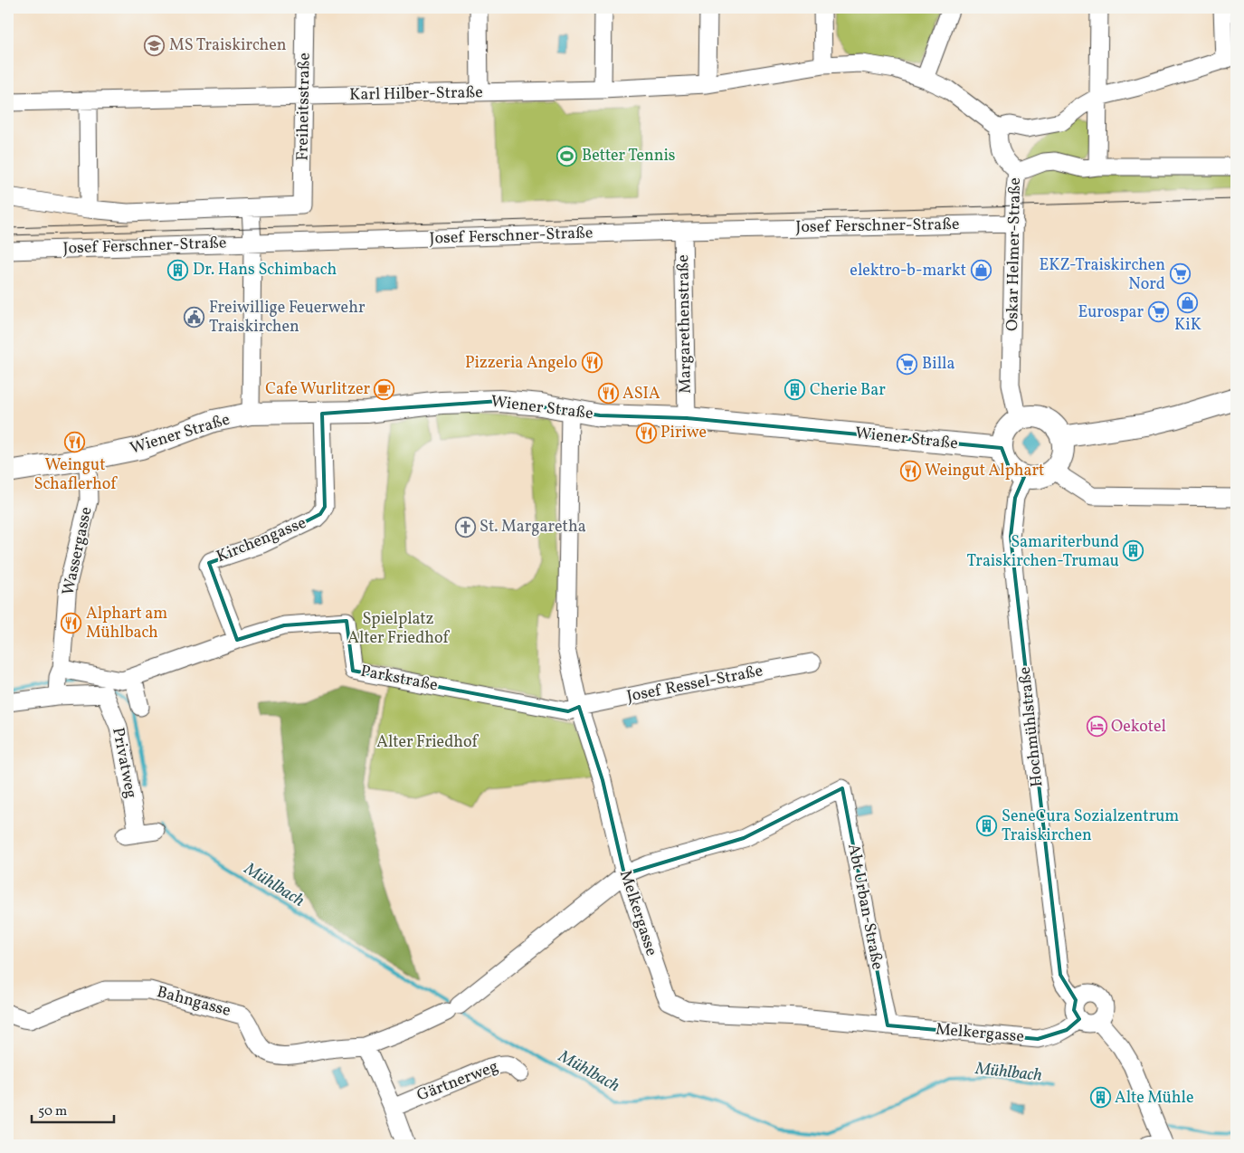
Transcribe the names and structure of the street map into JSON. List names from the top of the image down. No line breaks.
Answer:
{"streets":{"main road":["Wiener Straße"],"street":["Karl Hilber-Straße","Freiheitsstraße","Josef Ferschner-Straße","Oskar Helmer-Straße","Margarethenstraße","Kirchengasse","Wassergasse","Parkstraße","Josef Ressel-Straße","Hochmühlstraße","Privatweg","Abt Urban-Straße","Melkergasse","Bahngasse","Gärtnerweg"]},"crossings":[["Karl Hilber-Straße","Freiheitsstraße"],["Josef Ferschner-Straße","Oskar Helmer-Straße"],["Josef Ferschner-Straße","Margarethenstraße"],["Oskar Helmer-Straße","Wiener Straße"],["Oskar Helmer-Straße","Hochmühlstraße"],["Margarethenstraße","Wiener Straße"],["Wiener Straße","Kirchengasse"],["Wiener Straße","Wassergasse"],["Wiener Straße","Hochmühlstraße"],["Wiener Straße","Melkergasse"],["Kirchengasse","Parkstraße"],["Wassergasse","Parkstraße"],["Wassergasse","Privatweg"],["Parkstraße","Josef Ressel-Straße"],["Parkstraße","Privatweg"],["Parkstraße","Melkergasse"],["Josef Ressel-Straße","Melkergasse"],["Hochmühlstraße","Melkergasse"],["Abt Urban-Straße","Melkergasse"],["Abt Urban-Straße","Bahngasse"],["Melkergasse","Bahngasse"]],"water":["Mühlbach"],"parks":["Spielplatz Alter Friedhof","Alter Friedhof"],"places":{"school or university":["MS Traiskirchen"],"sports":["Better Tennis"],"building":["Dr. Hans Schimbach","Cherie Bar","Samariterbund Traiskirchen-Trumau","SeneCura Sozialzentrum Traiskirchen","Alte Mühle"],"shop":["elektro-b-markt","KiK"],"supermarket":["EKZ-Traiskirchen Nord","Eurospar","Billa"],"public building":["Freiwillige Feuerwehr Traiskirchen"],"restaurant":["Pizzeria Angelo","ASIA","Piriwe","Weingut Schaflerhof","Weingut Alphart","Alphart am Mühlbach"],"cafe":["Cafe Wurlitzer"],"church":["St. Margaretha"],"hotel":["Oekotel"]},"scale_bar":"50 m"}
